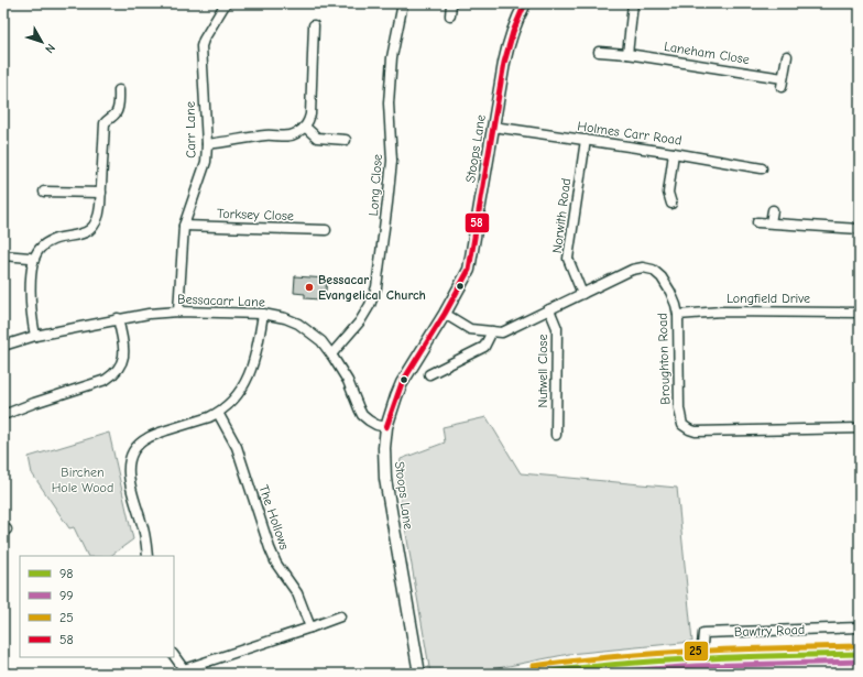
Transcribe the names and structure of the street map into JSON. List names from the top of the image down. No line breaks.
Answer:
{"streets":{"highway":["Bawtry Road"],"street":["Laneham Close","Carr Lane","Holmes Carr Road","Stoops Lane","Long Close","Torksey Close","Norwith Road","Longfield Drive","Bessacarr Lane","Broughton Road","Nutwell Close","The Hollows"]},"crossings":[["Carr Lane","Torksey Close"],["Carr Lane","Bessacarr Lane"],["Holmes Carr Road","Stoops Lane"],["Holmes Carr Road","Norwith Road"],["Stoops Lane","Bessacarr Lane"],["Stoops Lane","Broughton Road"],["Long Close","Bessacarr Lane"],["Norwith Road","Broughton Road"],["Longfield Drive","Broughton Road"],["Broughton Road","Nutwell Close"]],"parks":["Birchen Hole Wood"],"places":["Bessacar Evangelical Church"],"lines":["transit line 58","transit line 25","transit line 98","transit line 99"],"legend":["98","99","25","58"],"north":"bottom right"}
